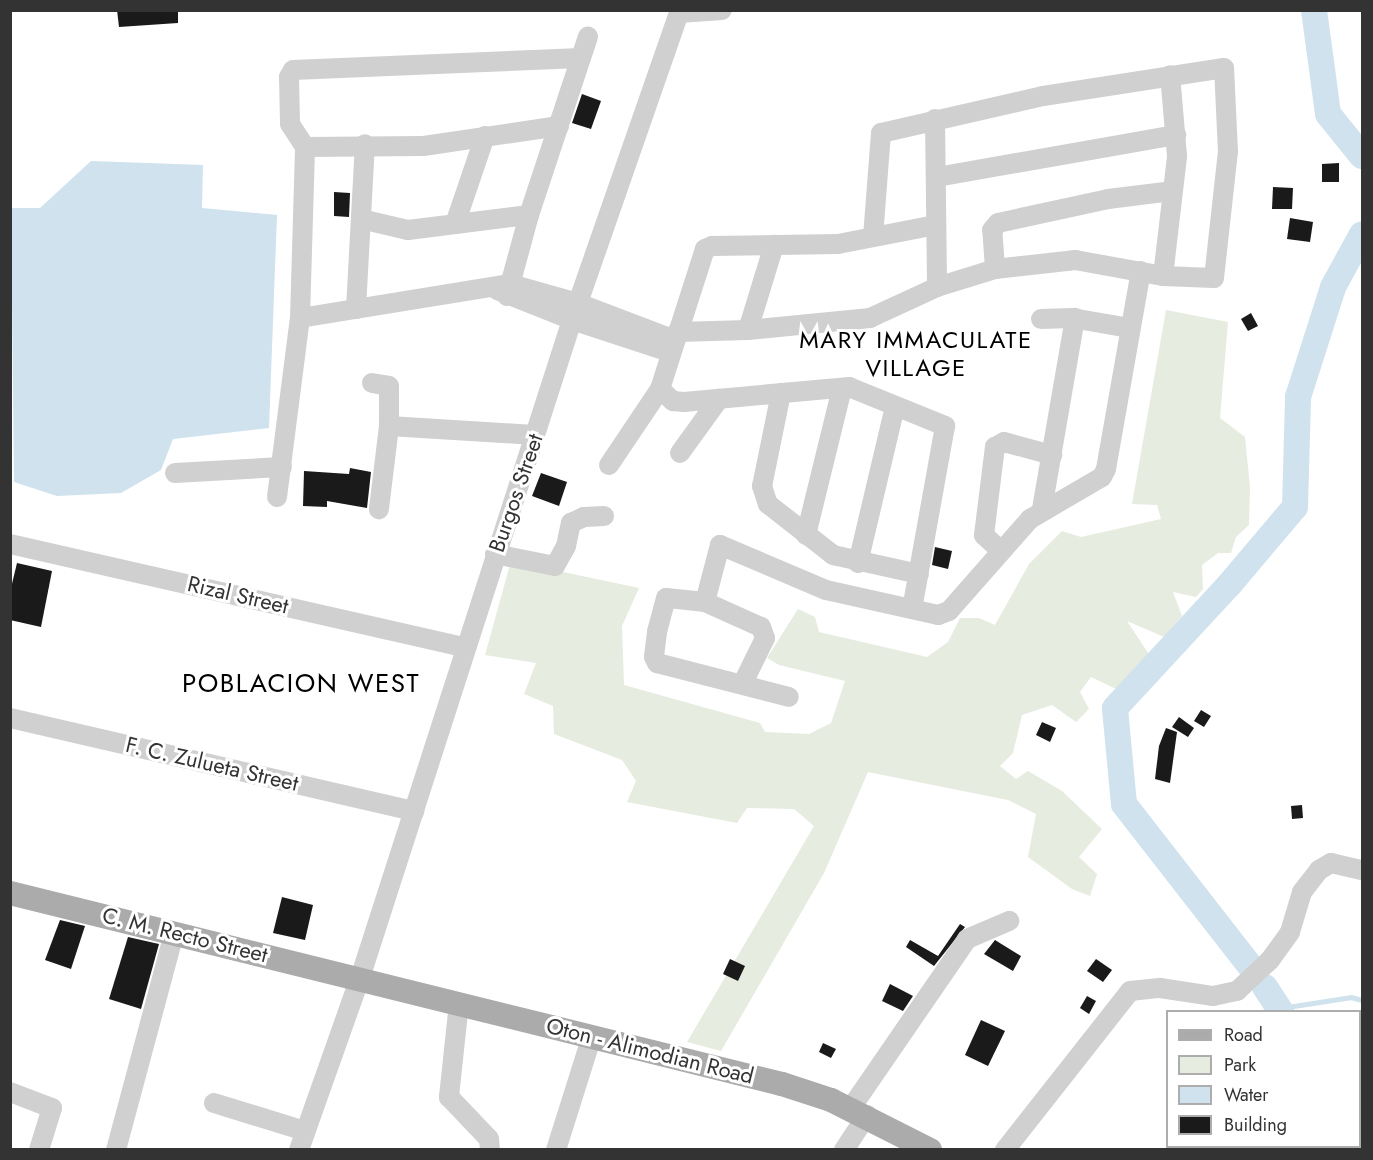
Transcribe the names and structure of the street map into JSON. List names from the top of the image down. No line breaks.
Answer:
{"streets":{"main road":["C. M. Recto Street","Oton - Alimodian Road"],"street":["Burgos Street","Rizal Street","F. C. Zulueta Street"]},"crossings":[["Burgos Street","Rizal Street"],["Burgos Street","F. C. Zulueta Street"],["Burgos Street","C. M. Recto Street"],["Burgos Street","Oton - Alimodian Road"],["C. M. Recto Street","Oton - Alimodian Road"]],"districts":["MARY IMMACULATE VILLAGE","POBLACION WEST"],"legend":["Road","Park","Water","Building"]}
